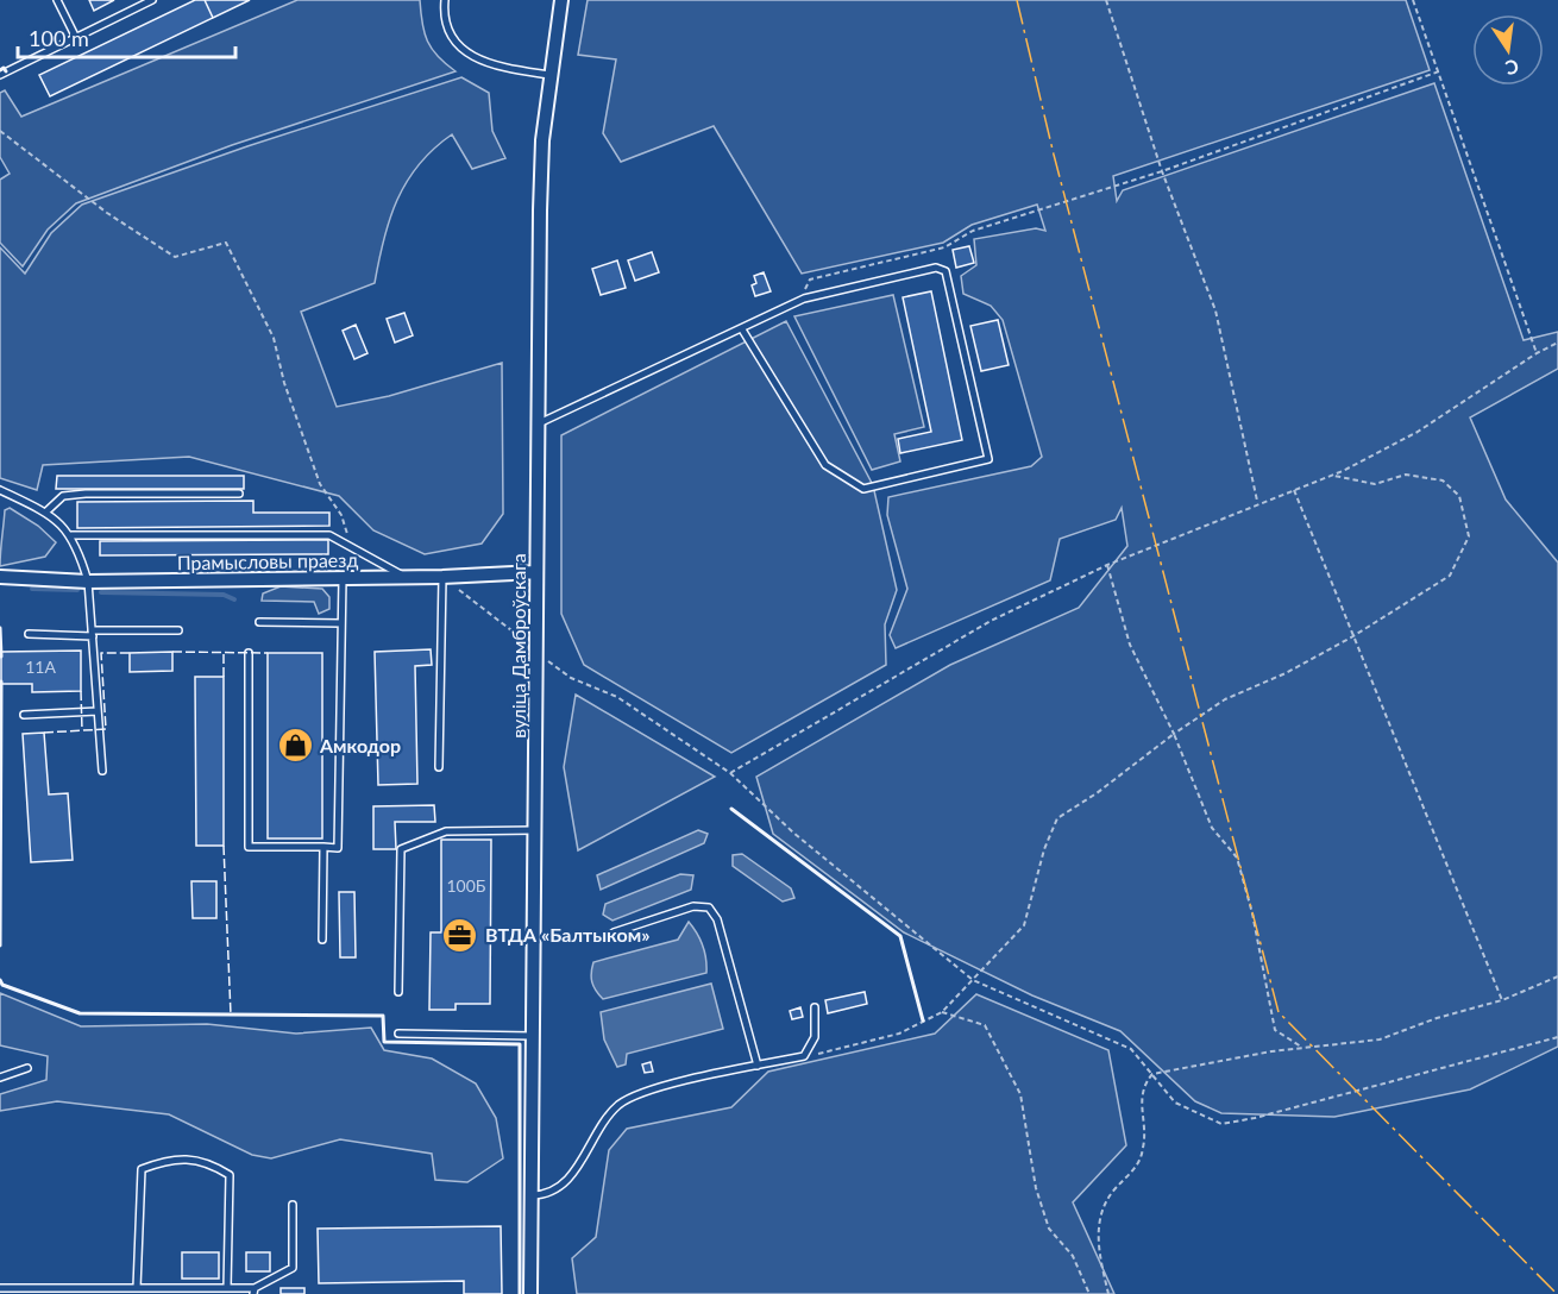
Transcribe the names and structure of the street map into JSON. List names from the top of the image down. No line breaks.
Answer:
{"streets":{"street":["Прамысловы праезд","вуліца Дамброўскага"]},"crossings":[["Прамысловы праезд","вуліца Дамброўскага"]],"places":{"shop":["Амкодор"],"office":["ВТДА «Балтыком»"]},"house_numbers":["11А","100Б"],"scale_bar":"100 m","north":"bottom"}
